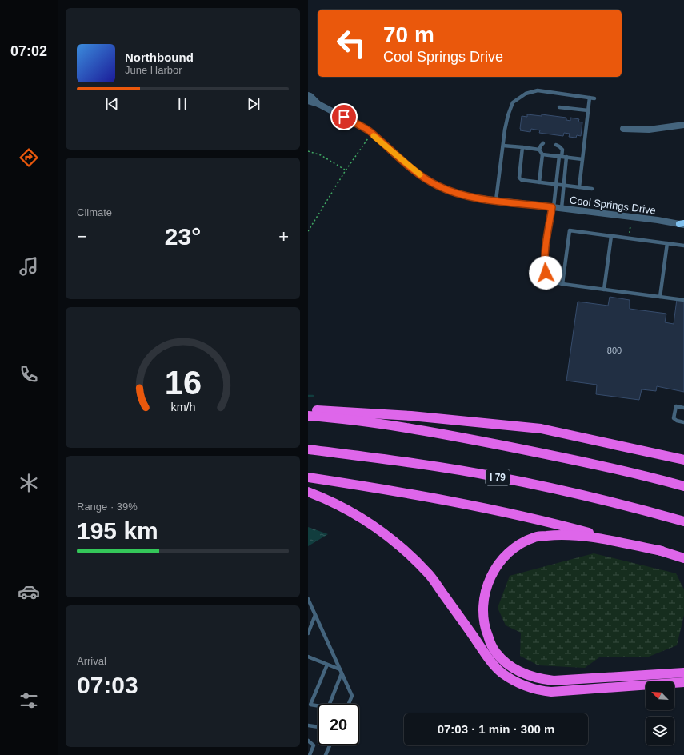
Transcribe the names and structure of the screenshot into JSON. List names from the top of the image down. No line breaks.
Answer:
{"streets":{"highway":["I 79"],"street":["Cool Springs Drive"]},"house_numbers":["800"],"north":"top left","page":{"tabs":"07:02","turn":["70 m","Cool Springs Drive"],"song":["Northbound","June Harbor"],"tile":["Climate",["Range · 39%","195 km"],["Arrival","07:03"]],"heat":["−","23°","+"],"limit":"20","trip":"07:03 · 1 min · 300 m","gauge":["16","km/h"]}}
